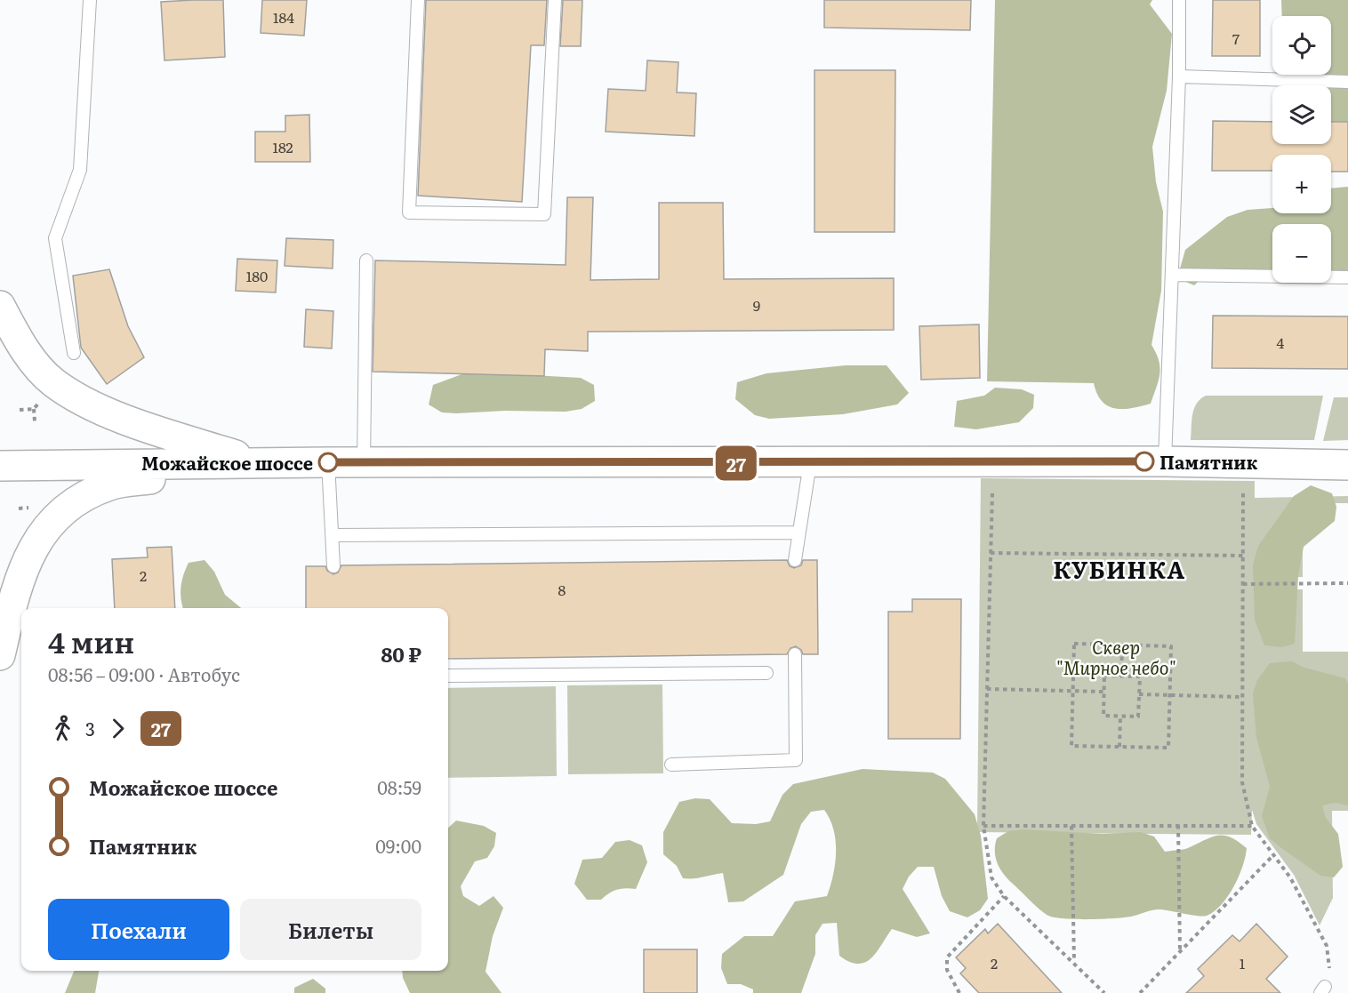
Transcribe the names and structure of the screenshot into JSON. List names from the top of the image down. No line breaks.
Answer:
{"districts":["КУБИНКА"],"parks":["Сквер \"Мирное небо\""],"places":["Памятник","Можайское шоссе"],"lines":["bus line 27"],"house_numbers":["184","7","182","180","9","4","2","8","2","1"],"page":{"on_map":"27","map_buttons":["+","−"],"heading":["4 мин","08:56 – 09:00 · Автобус","80 ₽"],"legs":["3","27"],"list":[{"name":"Можайское шоссе","value":"08:59"},{"name":"Памятник","value":"09:00"}],"buttons":["Поехали","Билеты"]}}
